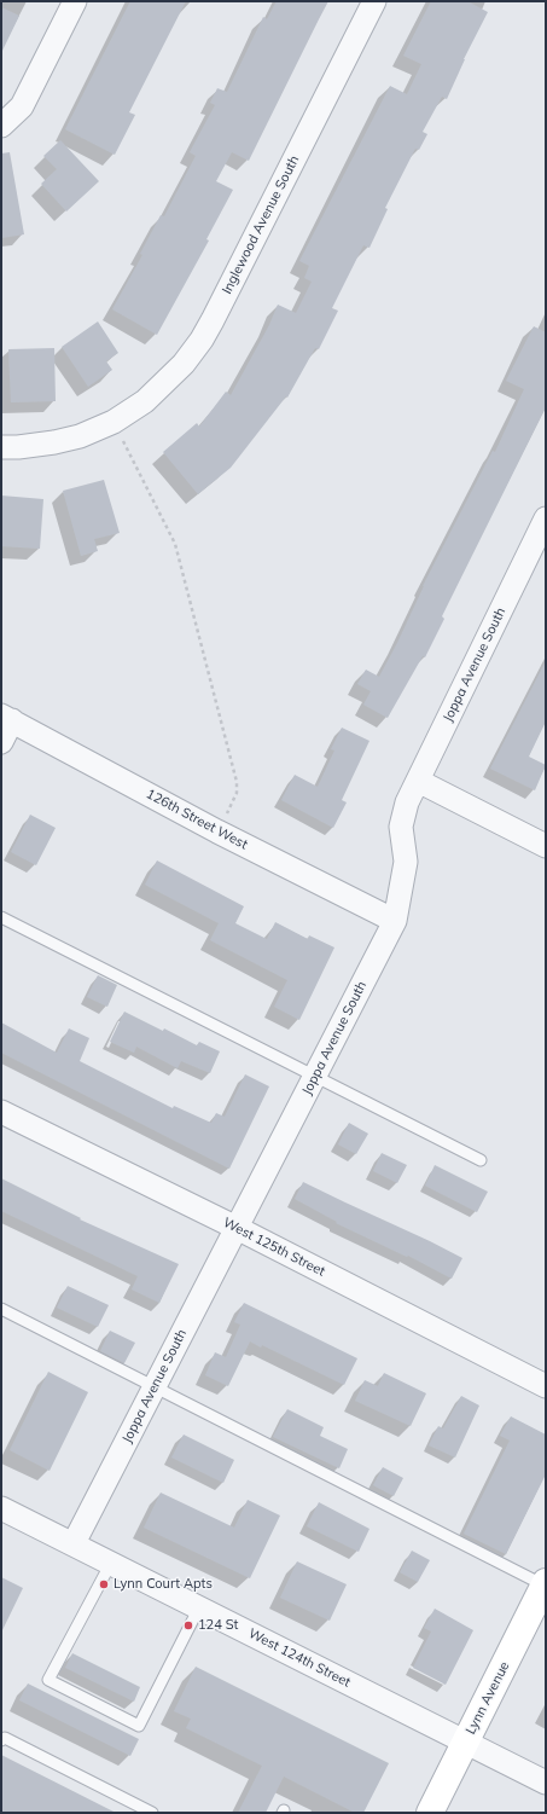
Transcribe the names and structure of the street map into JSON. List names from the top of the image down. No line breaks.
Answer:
{"streets":{"main road":["Lynn Avenue"],"street":["Inglewood Avenue South","Joppa Avenue South","126th Street West","West 125th Street","West 124th Street"]},"crossings":[["Joppa Avenue South","126th Street West"],["Joppa Avenue South","West 125th Street"],["Joppa Avenue South","West 124th Street"],["West 124th Street","Lynn Avenue"]],"places":["Lynn Court Apts","124 St"]}
